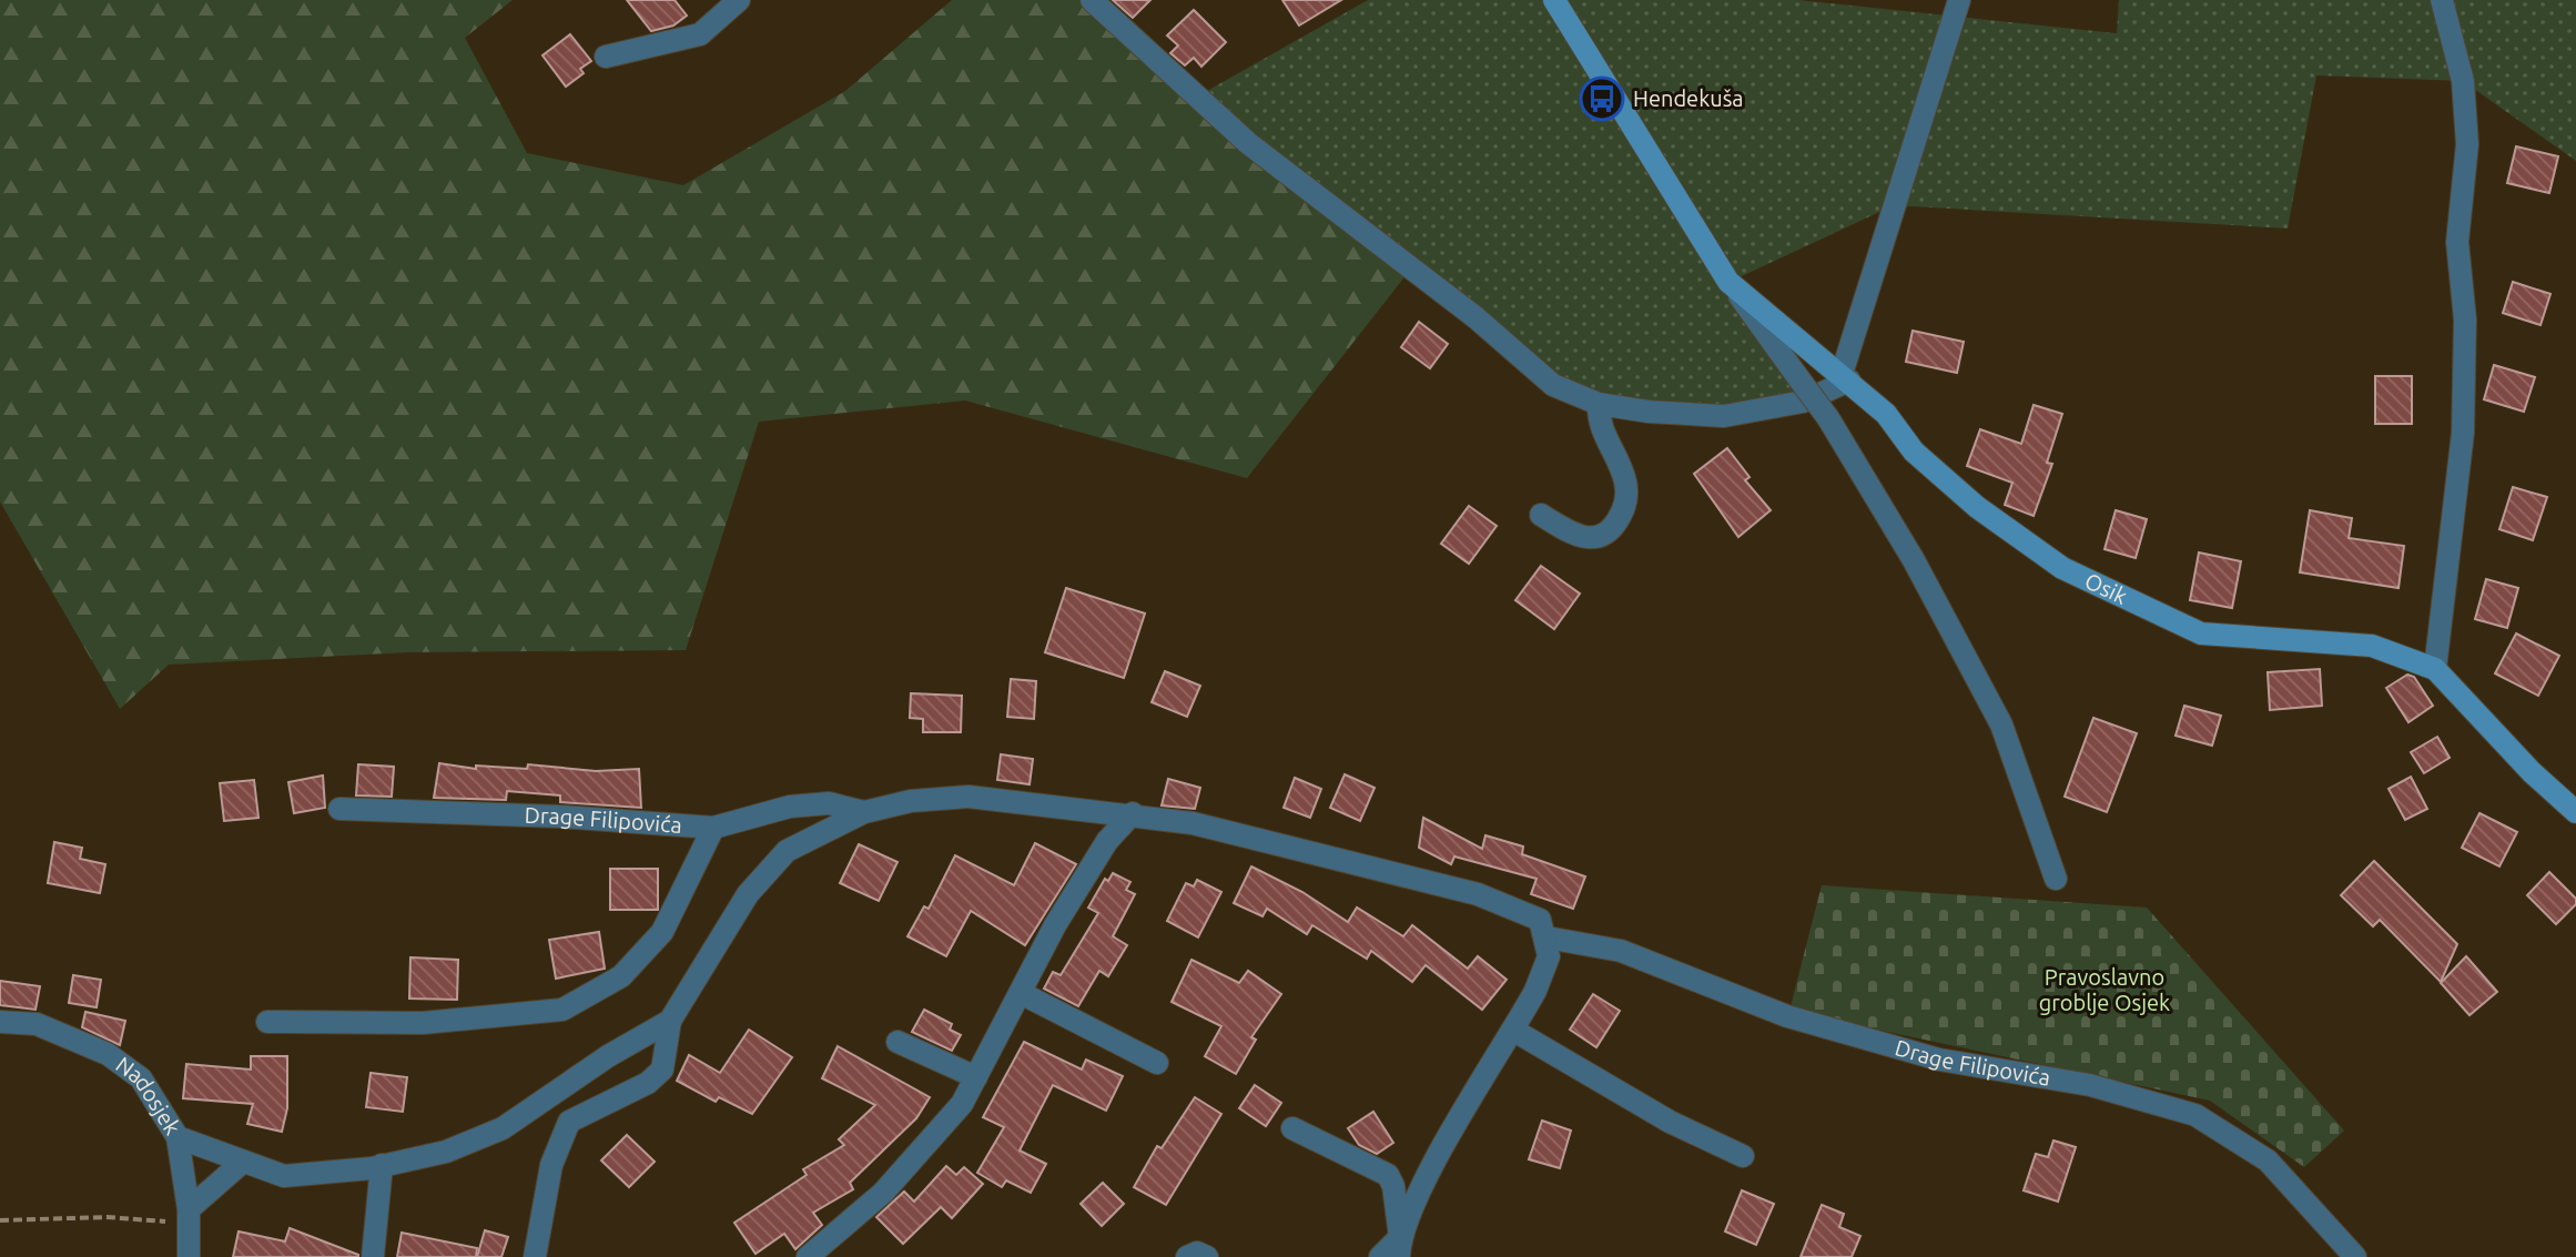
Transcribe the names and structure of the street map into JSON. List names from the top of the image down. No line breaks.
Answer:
{"streets":{"main road":["Osik"],"street":["Drage Filipovića","Nadosjek"]},"crossings":[["Drage Filipovića","Nadosjek"]],"parks":["Pravoslavno groblje Osjek"],"places":{"bus stop":["Hendekuša"]}}
